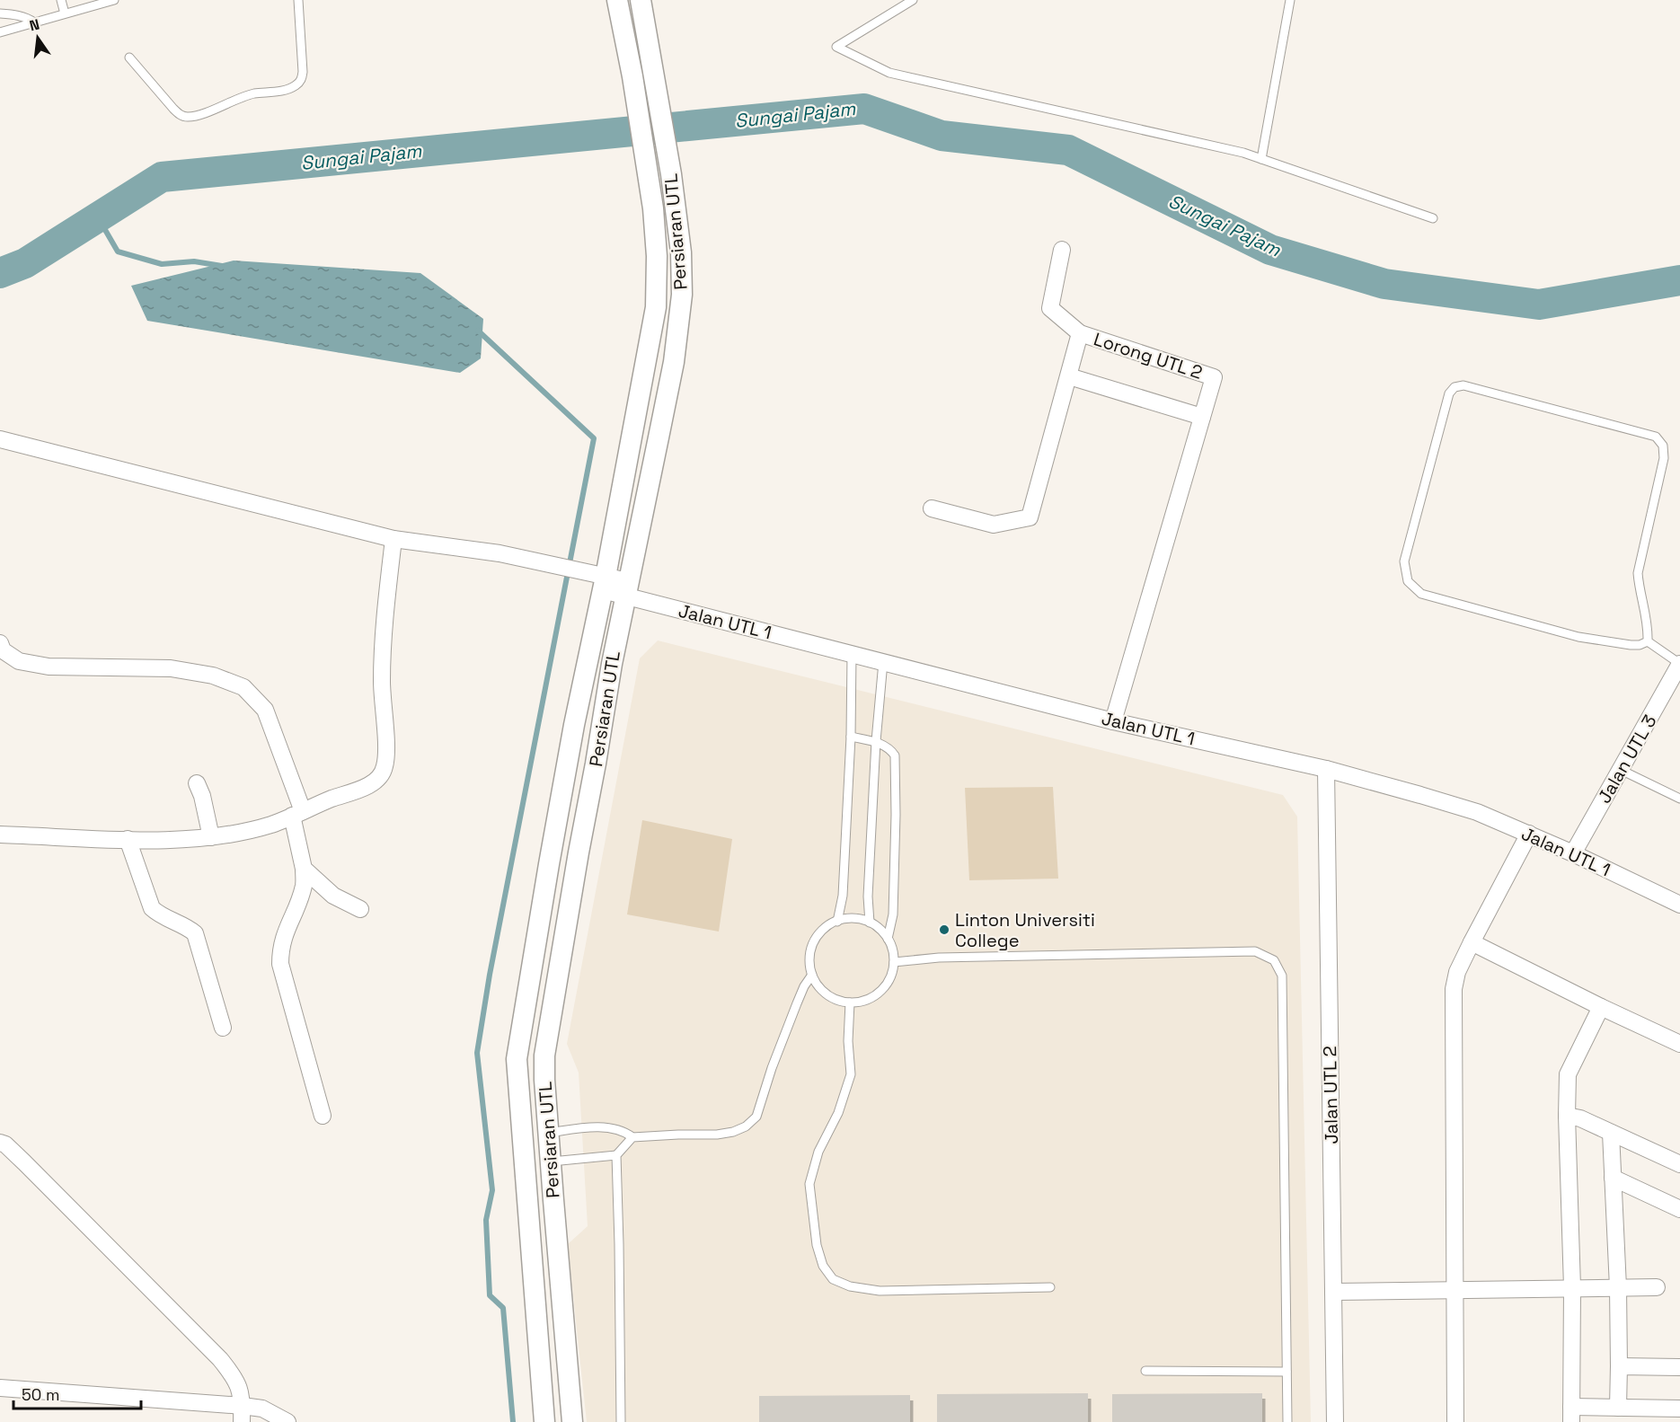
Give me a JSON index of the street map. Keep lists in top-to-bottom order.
{
  "streets": {
    "street": [
      "Persiaran UTL",
      "Lorong UTL 2",
      "Jalan UTL 1",
      "Jalan UTL 3",
      "Jalan UTL 2"
    ]
  },
  "crossings": [
    ["Persiaran UTL", "Jalan UTL 1"],
    ["Lorong UTL 2", "Jalan UTL 1"],
    ["Jalan UTL 1", "Jalan UTL 3"],
    ["Jalan UTL 1", "Jalan UTL 2"]
  ],
  "water": ["Sungai Pajam"],
  "places": ["Linton Universiti College"],
  "scale_bar": "50 m",
  "north": "top"
}
